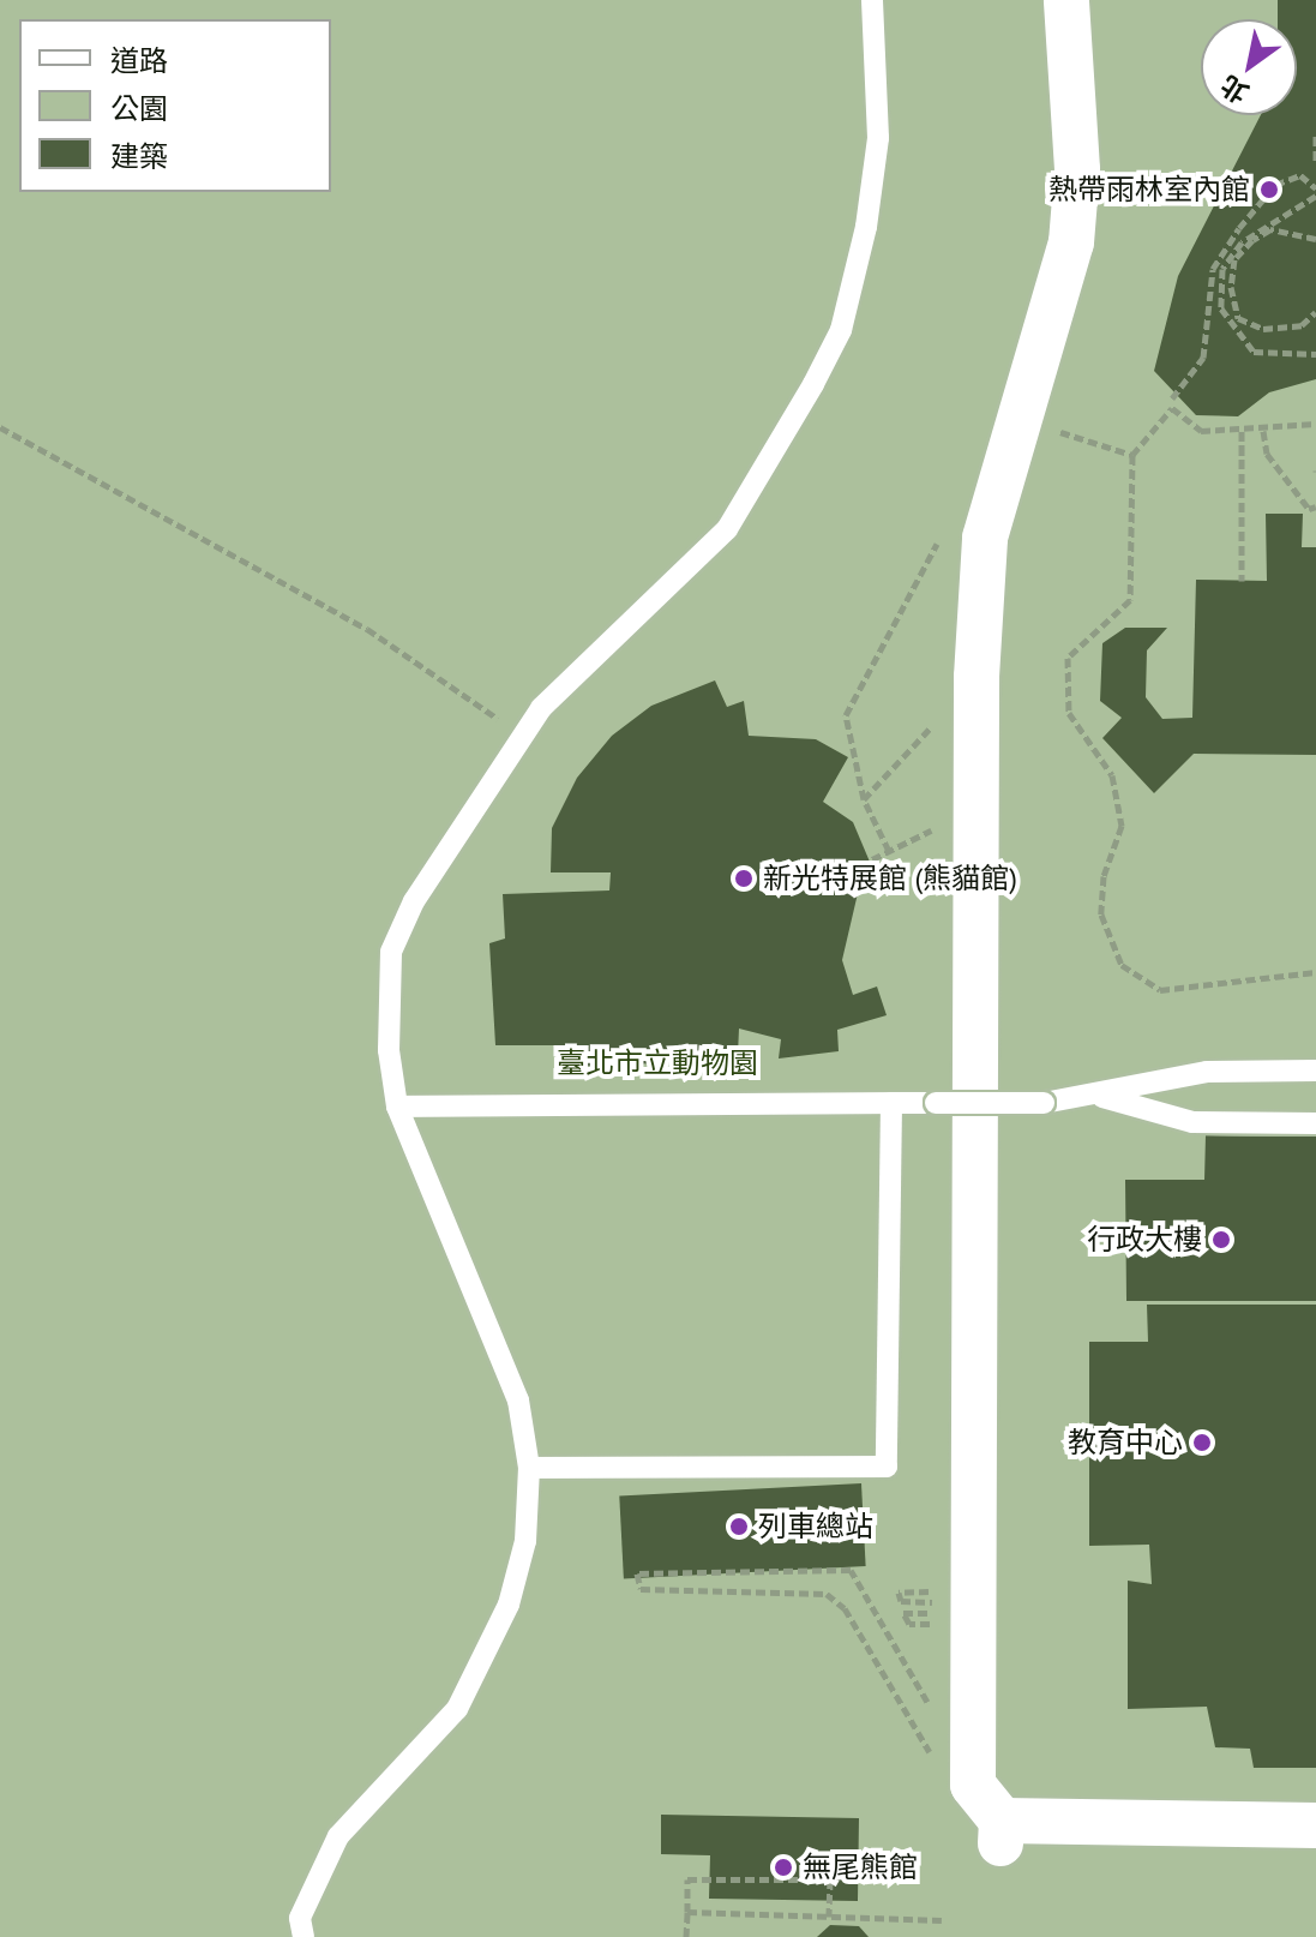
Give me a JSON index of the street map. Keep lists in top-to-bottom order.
{
  "parks": ["臺北市立動物園"],
  "places": [
    "熱帶雨林室內館",
    "新光特展館 (熊貓館)",
    "行政大樓",
    "教育中心",
    "列車總站",
    "無尾熊館"
  ],
  "legend": ["道路", "公園", "建築"],
  "north": "bottom left"
}
